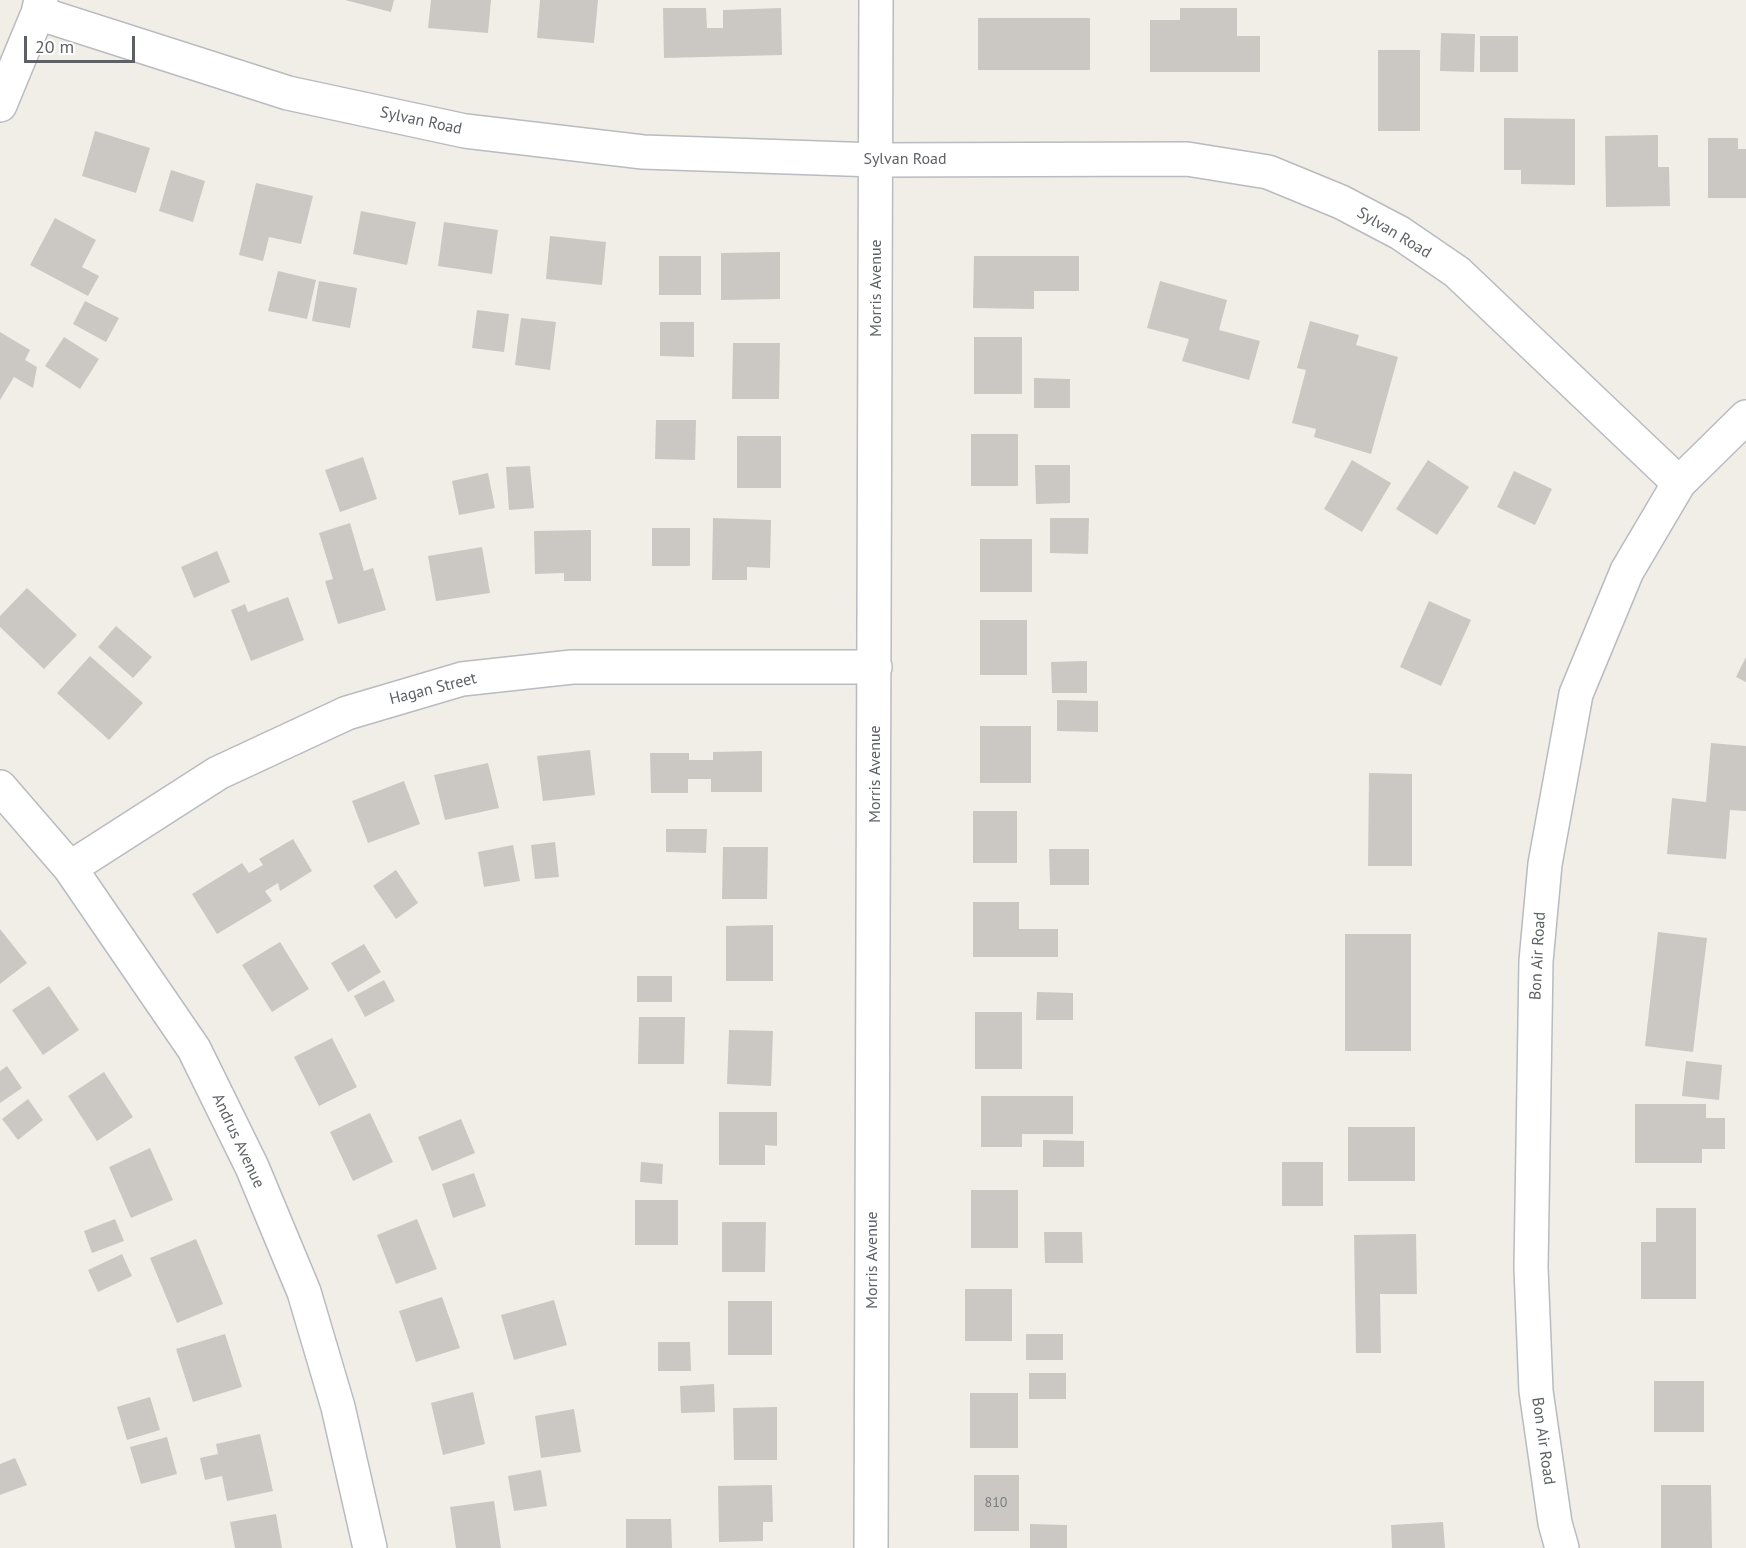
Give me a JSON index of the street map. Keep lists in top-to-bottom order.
{
  "streets": {
    "street": [
      "Sylvan Road",
      "Morris Avenue",
      "Hagan Street",
      "Bon Air Road",
      "Andrus Avenue"
    ]
  },
  "crossings": [
    ["Sylvan Road", "Morris Avenue"],
    ["Sylvan Road", "Bon Air Road"],
    ["Morris Avenue", "Hagan Street"],
    ["Hagan Street", "Andrus Avenue"]
  ],
  "house_numbers": ["810"],
  "scale_bar": "20 m"
}
